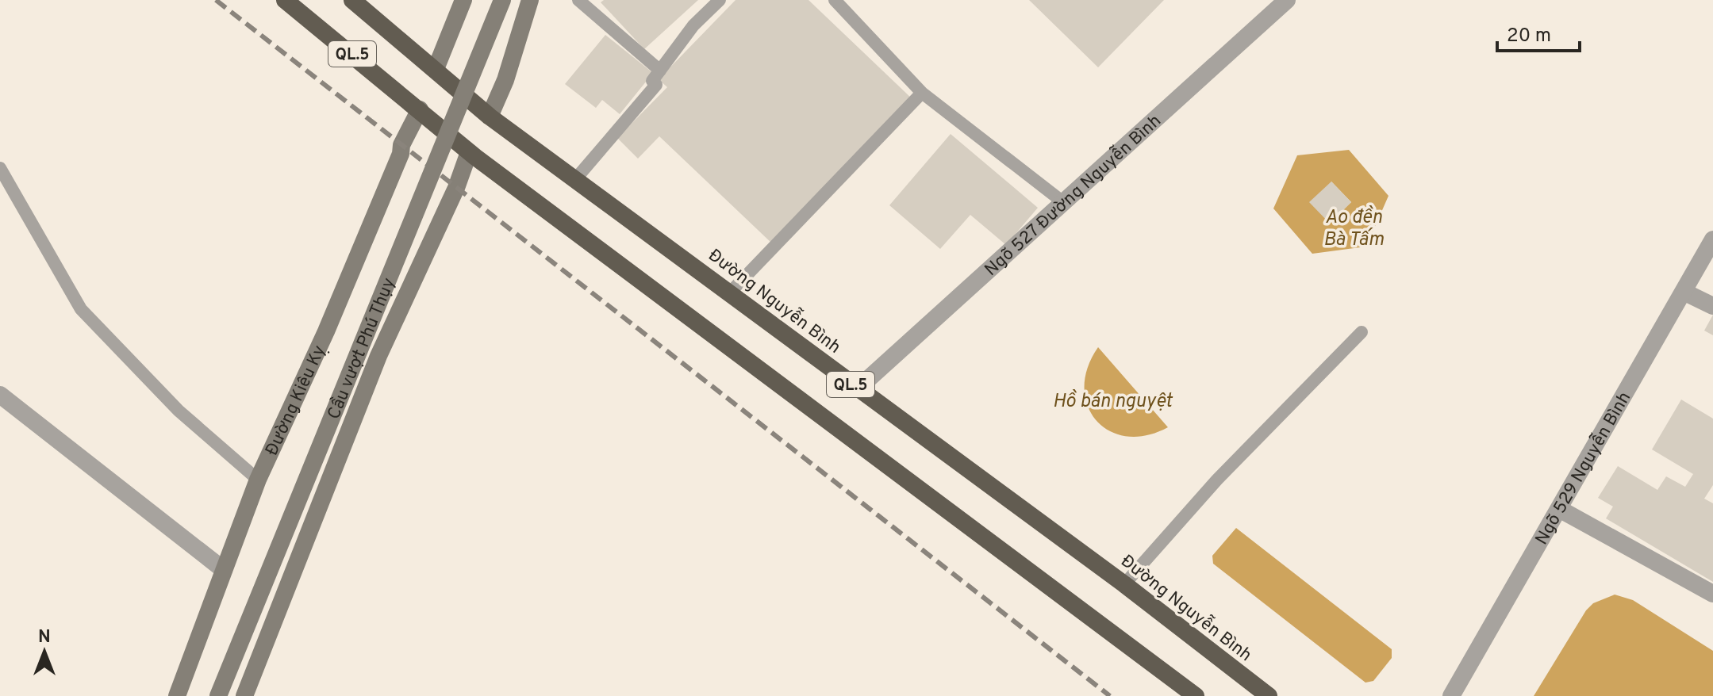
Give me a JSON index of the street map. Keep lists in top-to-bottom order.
{
  "streets": {
    "highway": ["QL.5", "Đường Nguyễn Bình"],
    "main road": ["Cầu vượt Phú Thụy", "Đường Kiêu Kỵ"],
    "street": ["Ngõ 527 Đường Nguyễn Bình", "Ngõ 529 Nguyễn Bình"]
  },
  "crossings": [
    ["QL.5", "Đường Kiêu Kỵ"],
    ["Ngõ 527 Đường Nguyễn Bình", "Đường Nguyễn Bình"]
  ],
  "water": ["Ao đền Bà Tấm", "Hồ bán nguyệt"],
  "scale_bar": "20 m",
  "north": "top"
}
